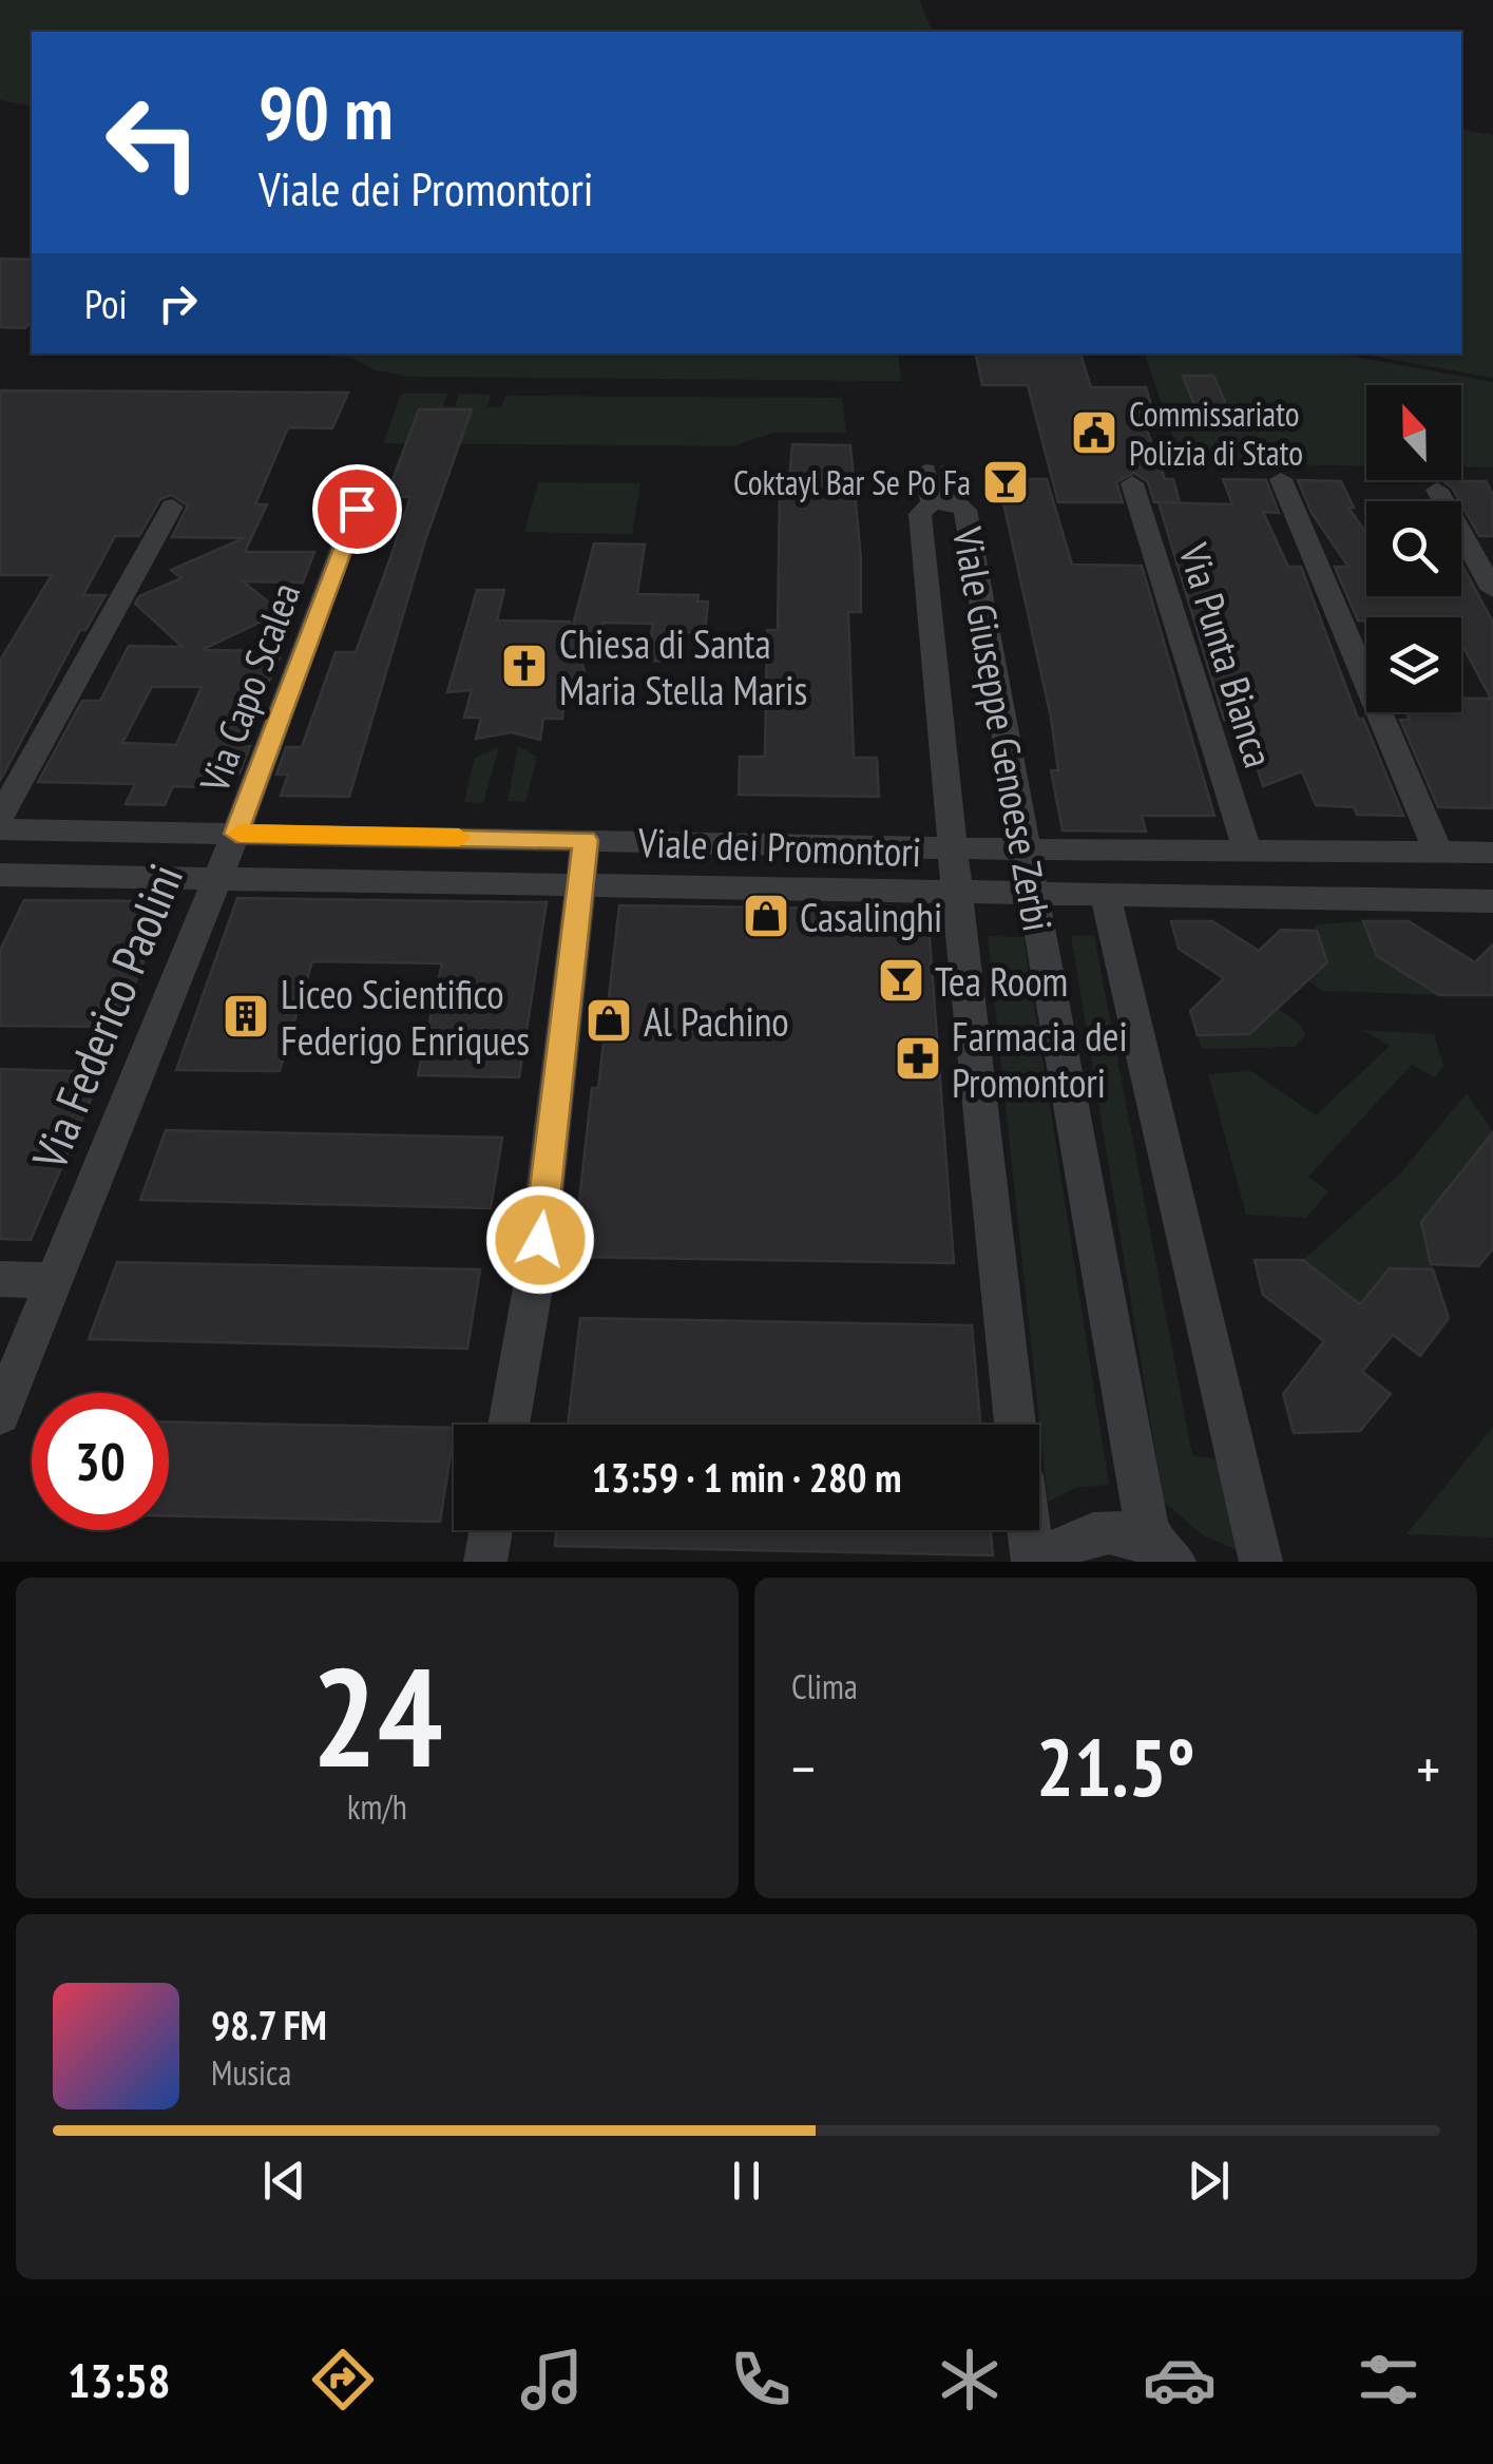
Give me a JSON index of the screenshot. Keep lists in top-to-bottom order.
{
  "streets": {
    "street": [
      "Via Punta Bianca",
      "Via Capo Scalea",
      "Viale Giuseppe Genoese Zerbi",
      "Viale dei Promontori",
      "Via Federico Paolini"
    ]
  },
  "crossings": [
    ["Via Punta Bianca", "Viale dei Promontori"],
    ["Via Capo Scalea", "Viale dei Promontori"],
    ["Via Capo Scalea", "Via Federico Paolini"],
    ["Viale Giuseppe Genoese Zerbi", "Viale dei Promontori"],
    ["Viale dei Promontori", "Via Federico Paolini"]
  ],
  "places": {
    "public building": ["Commissariato Polizia di Stato"],
    "bar": ["Coktayl Bar Se Po Fa", "Tea Room"],
    "church": ["Chiesa di Santa Maria Stella Maris"],
    "shop": ["Casalinghi", "Al Pachino"],
    "building": ["Liceo Scientifico Federigo Enriques"],
    "pharmacy": ["Farmacia dei Promontori"]
  },
  "north": "top",
  "page": {
    "turn": ["90 m", "Viale dei Promontori"],
    "then": "Poi",
    "limit": "30",
    "trip": "13:59 · 1 min · 280 m",
    "tile": [
      ["24", "km/h"],
      "Clima"
    ],
    "heat": ["−", "21.5°", "+"],
    "song": ["98.7 FM", "Musica"],
    "tabs": "13:58"
  }
}
